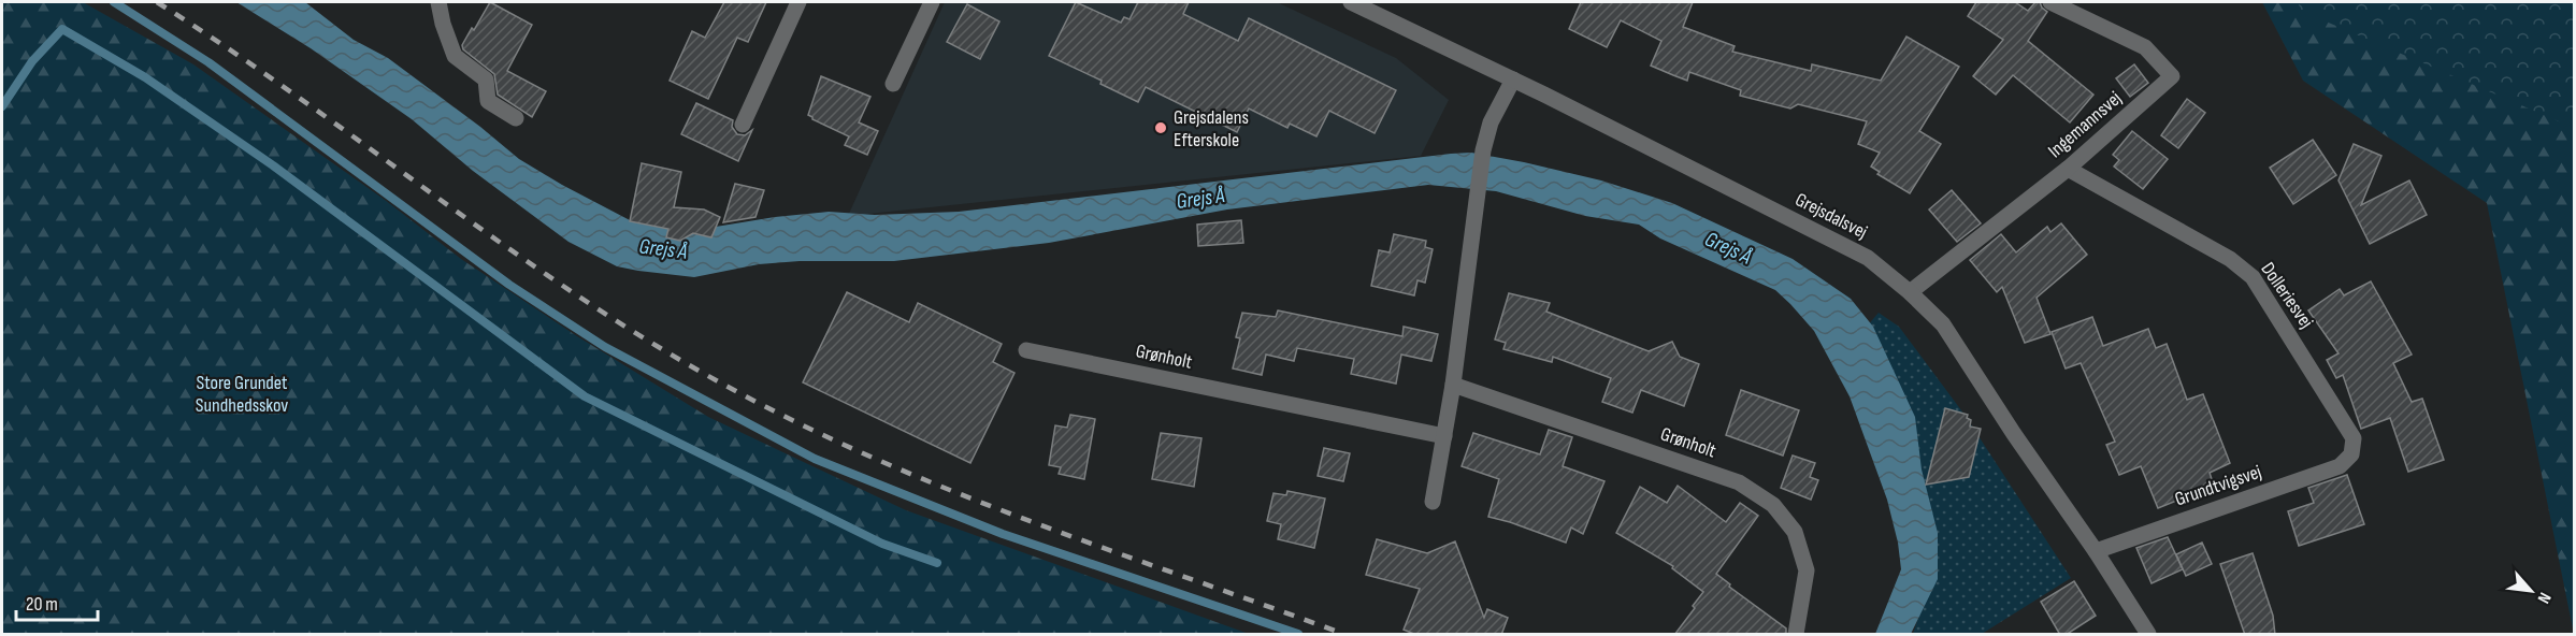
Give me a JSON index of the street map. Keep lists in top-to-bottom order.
{
  "streets": {
    "street": [
      "Ingemannsvej",
      "Grejsdalsvej",
      "Dolleriesvej",
      "Grønholt",
      "Grundtvigsvej"
    ]
  },
  "crossings": [
    ["Ingemannsvej", "Grejsdalsvej"],
    ["Ingemannsvej", "Dolleriesvej"],
    ["Grejsdalsvej", "Grundtvigsvej"],
    ["Dolleriesvej", "Grundtvigsvej"]
  ],
  "water": ["Grejs Å"],
  "parks": ["Store Grundet Sundhedsskov"],
  "places": ["Grejsdalens Efterskole"],
  "scale_bar": "20 m",
  "north": "bottom right"
}
